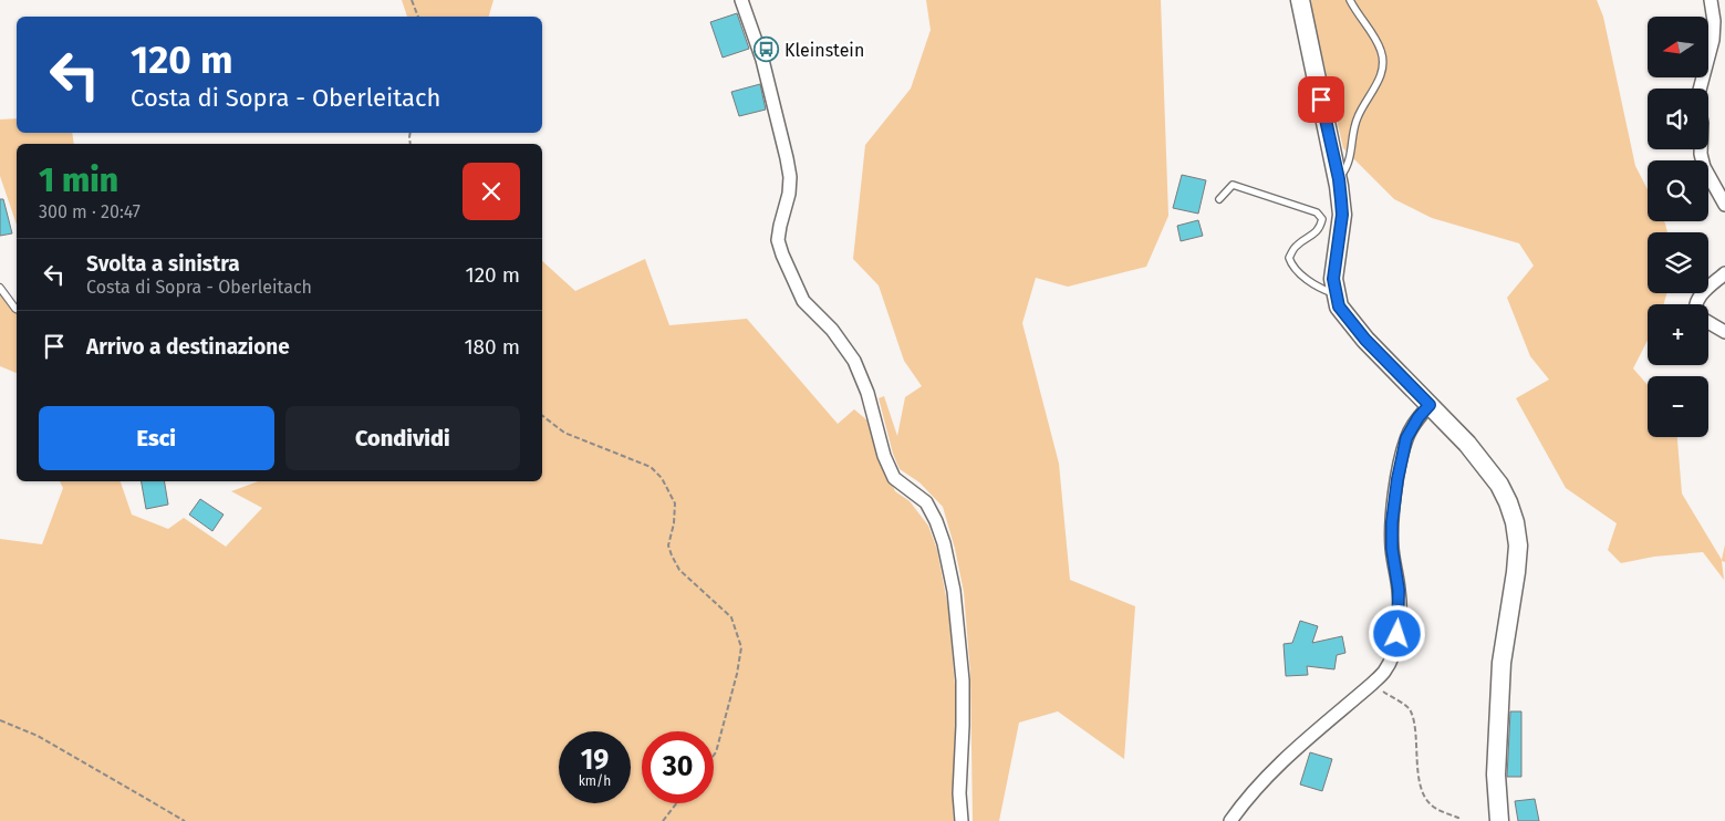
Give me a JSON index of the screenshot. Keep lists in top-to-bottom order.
{
  "places": {
    "bus stop": ["Kleinstein"]
  },
  "north": "left",
  "page": {
    "map_buttons": ["+", "−"],
    "turn": ["120 m", "Costa di Sopra - Oberleitach"],
    "heading": ["1 min", "300 m · 20:47"],
    "list": [
      {
        "name": "Svolta a sinistra",
        "note": "Costa di Sopra - Oberleitach",
        "value": "120 m"
      },
      {
        "name": "Arrivo a destinazione",
        "value": "180 m"
      }
    ],
    "buttons": ["Esci", "Condividi"],
    "speed": "19 km/h",
    "limit": "30"
  }
}
